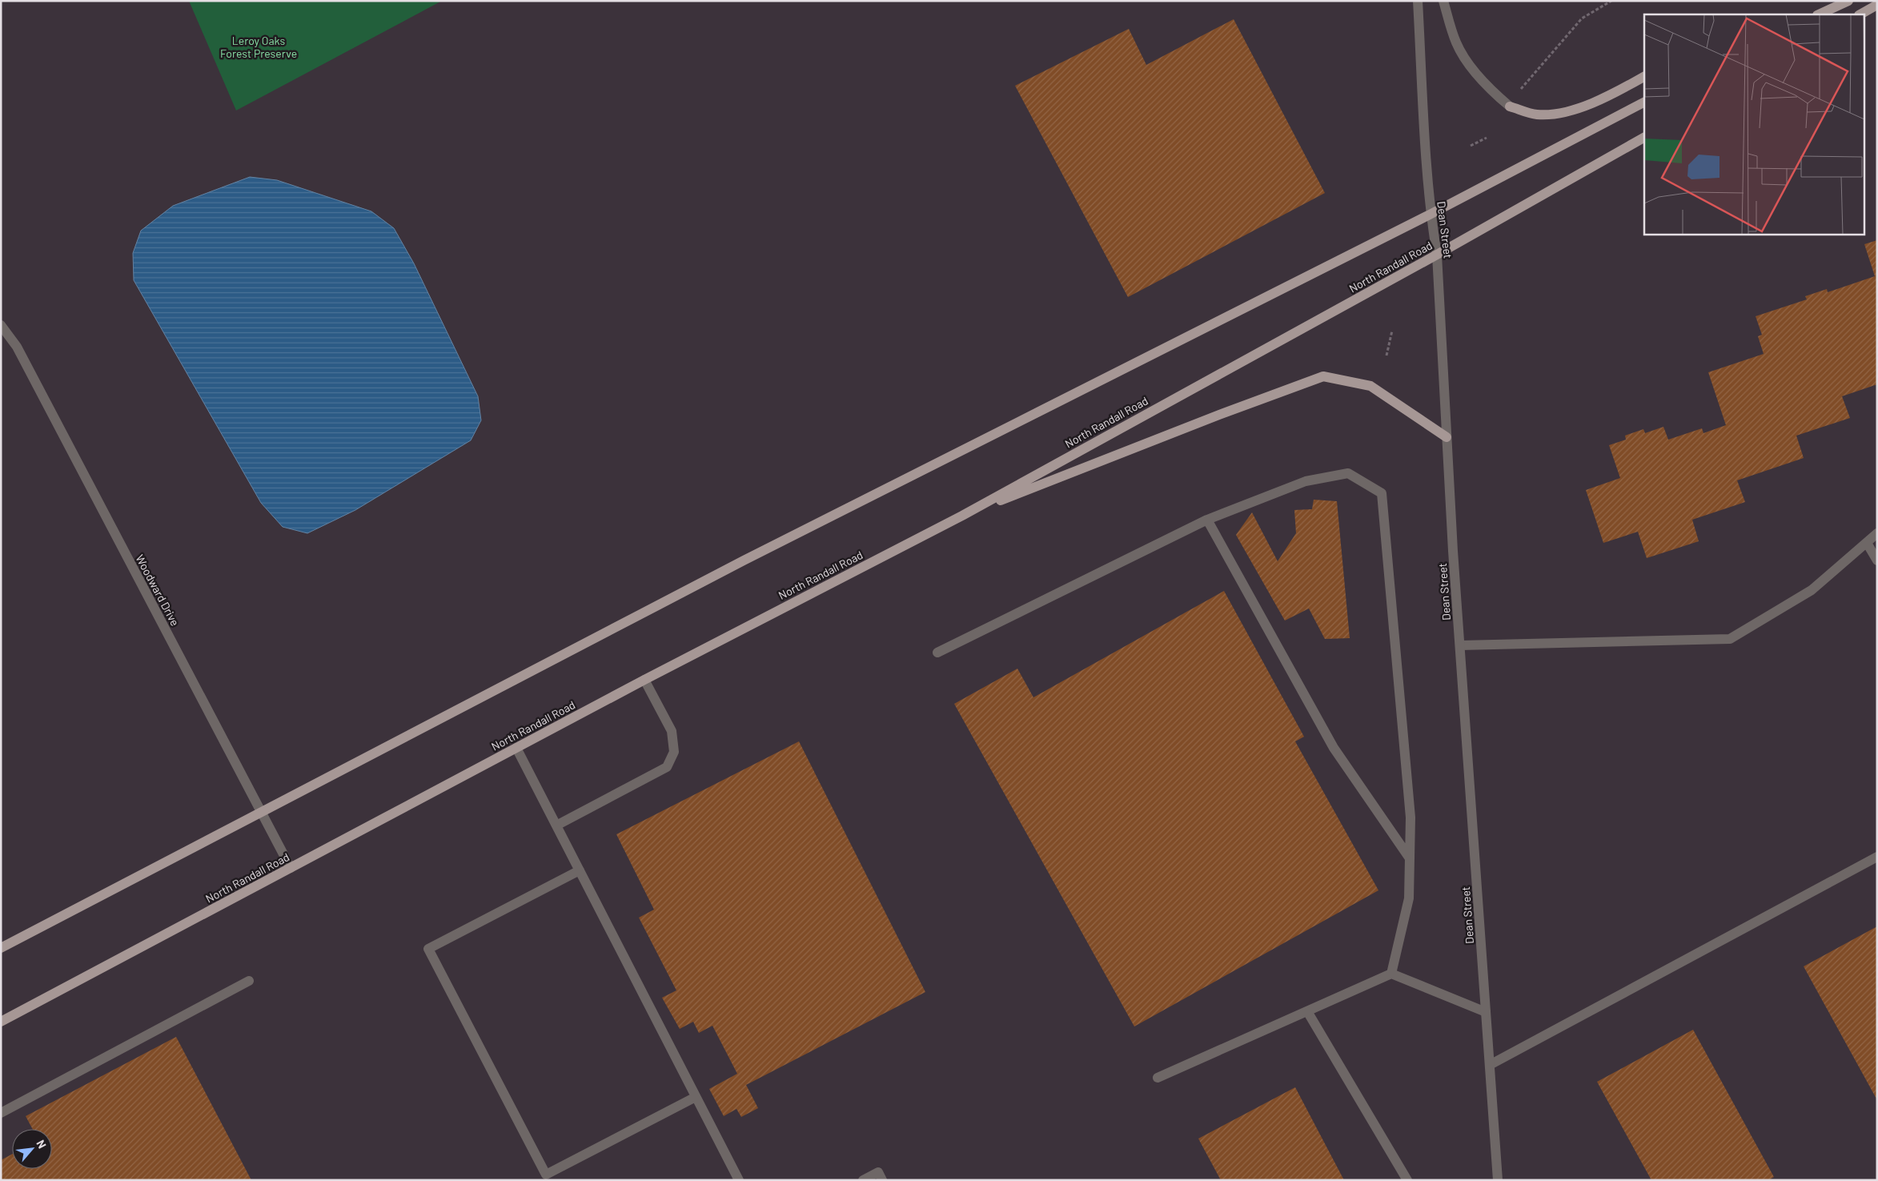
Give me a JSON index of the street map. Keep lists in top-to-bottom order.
{
  "streets": {
    "main road": ["North Randall Road"],
    "street": ["Dean Street", "Woodward Drive"]
  },
  "crossings": [
    ["Dean Street", "North Randall Road"],
    ["North Randall Road", "Woodward Drive"]
  ],
  "parks": ["Leroy Oaks Forest Preserve"],
  "north": "top right"
}
